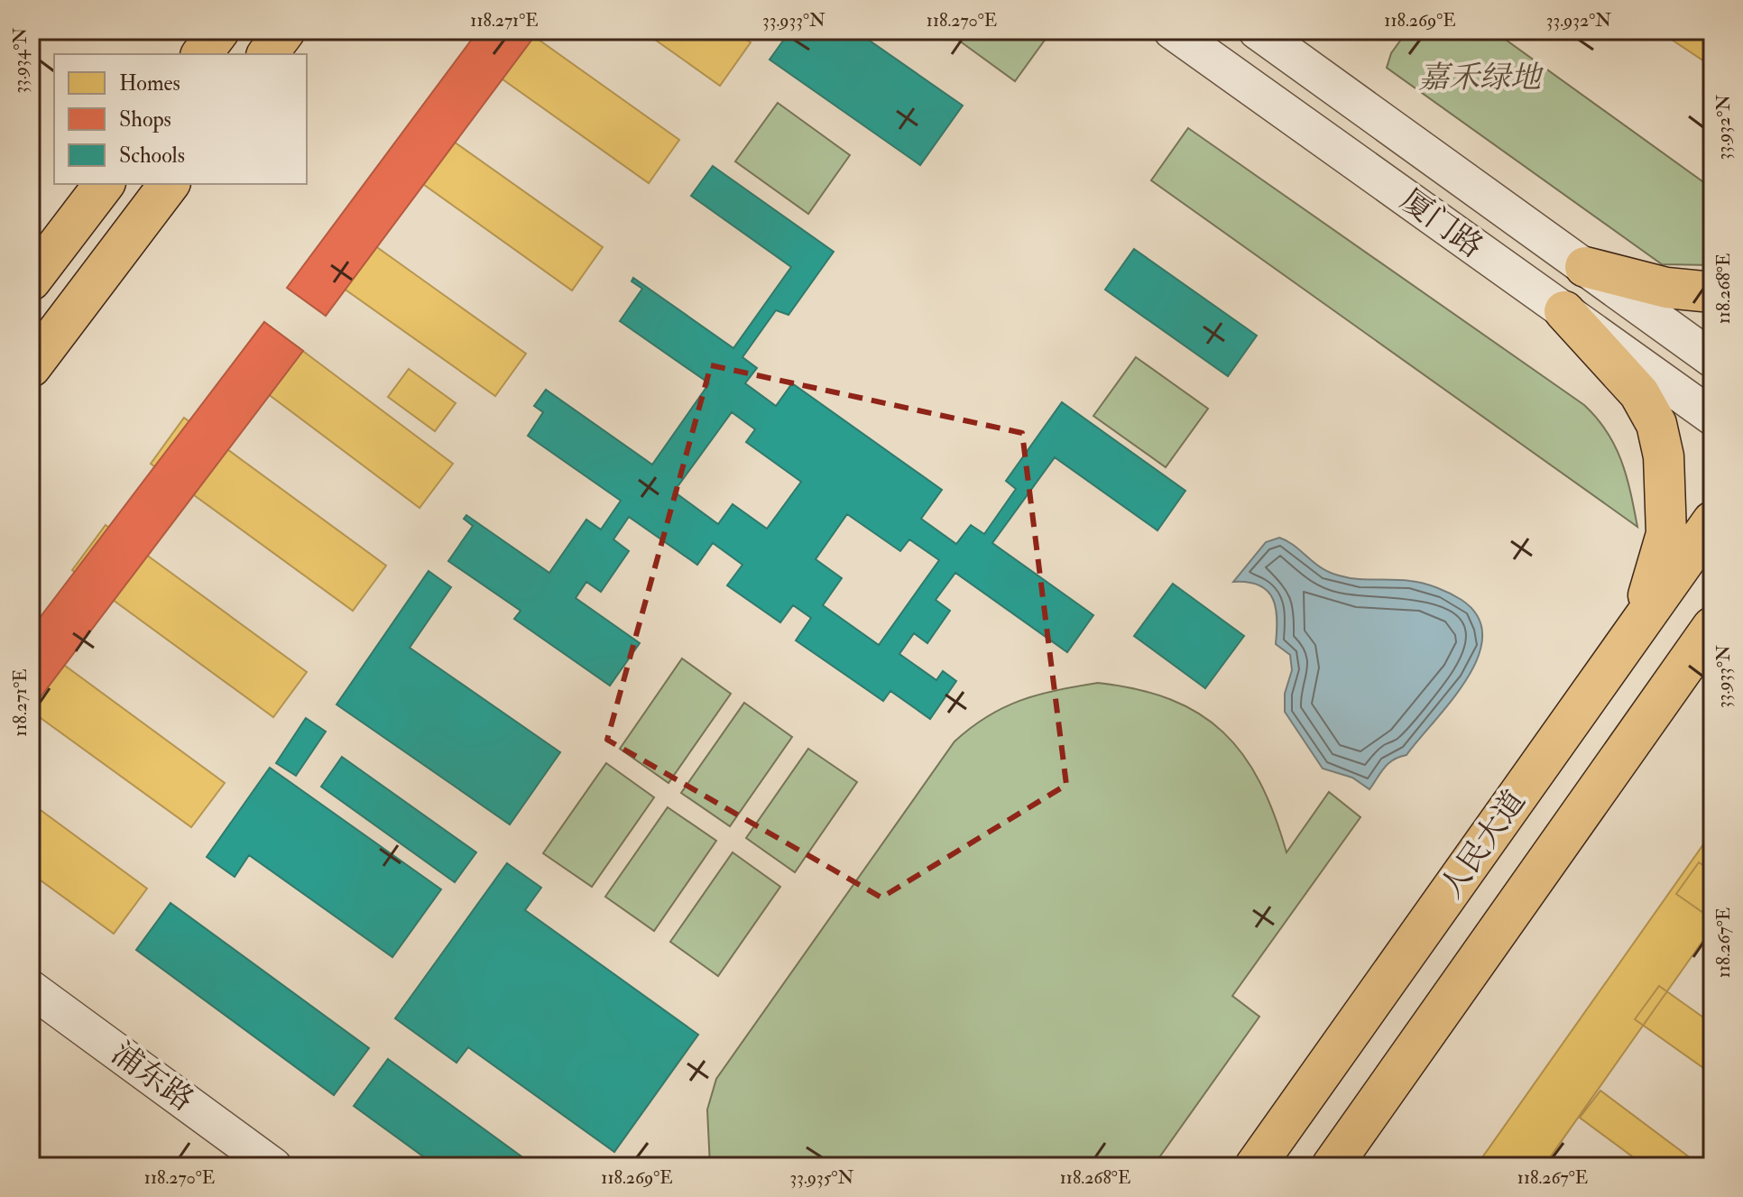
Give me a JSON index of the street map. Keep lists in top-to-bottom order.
{
  "streets": {
    "main road": ["人民大道"],
    "street": ["厦门路", "浦东路"]
  },
  "parks": ["嘉禾绿地"],
  "legend": ["Homes", "Shops", "Schools"],
  "coordinates": [
    "118.271°E",
    "33.933°N",
    "118.270°E",
    "118.269°E",
    "33.932°N",
    "33.934°N",
    "118.268°E",
    "118.267°E",
    "33.935°N"
  ]
}
